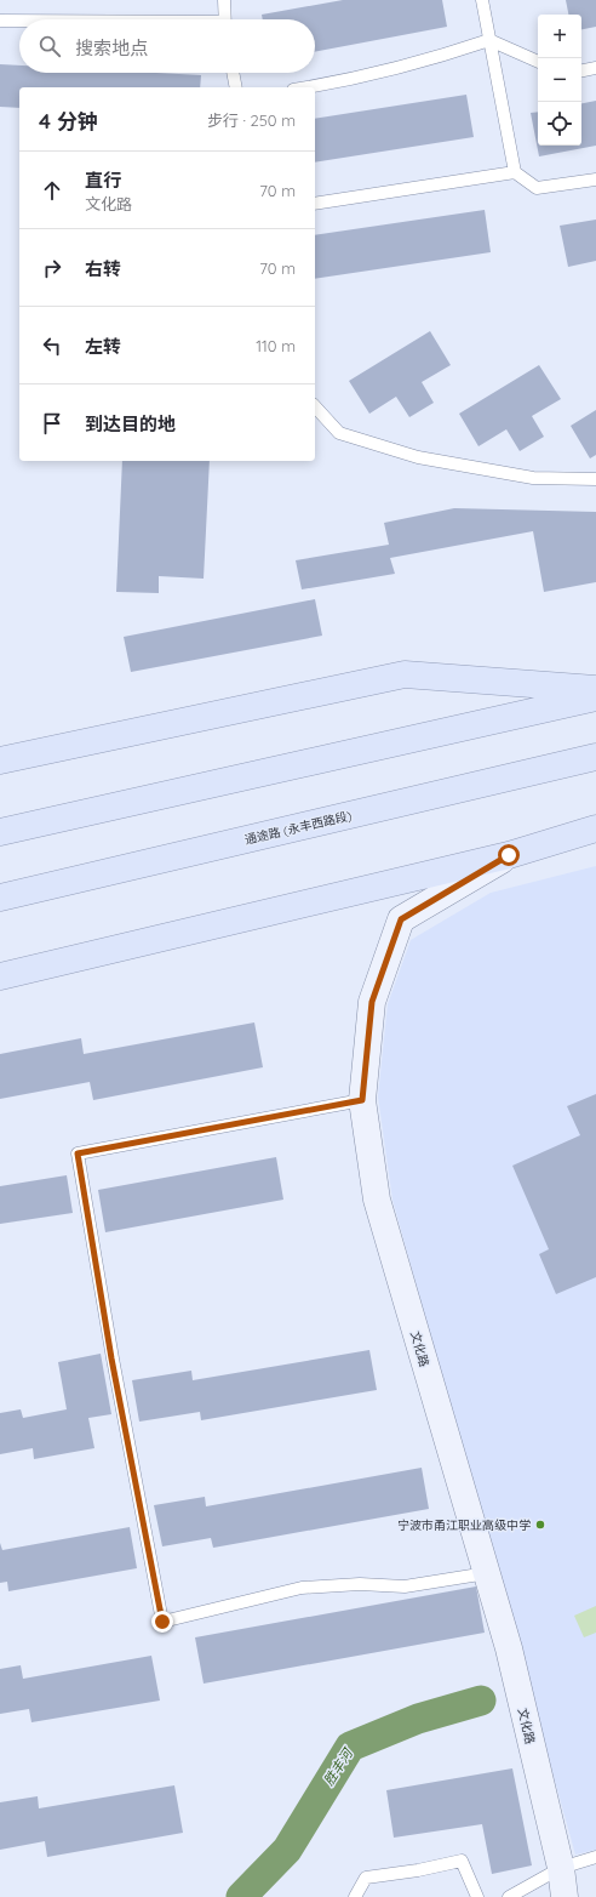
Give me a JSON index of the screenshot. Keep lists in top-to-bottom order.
{
  "streets": {
    "main road": ["通途路 (永丰西路段)"],
    "street": ["文化路"]
  },
  "water": ["胜丰河"],
  "places": ["宁波市甬江职业高级中学"],
  "page": {
    "map_buttons": ["+", "−"],
    "search": "搜索地点",
    "heading": ["4 分钟", "步行 · 250 m"],
    "list": [
      ["直行", "文化路", "70 m"],
      ["右转", "70 m"],
      ["左转", "110 m"],
      "到达目的地"
    ]
  }
}
